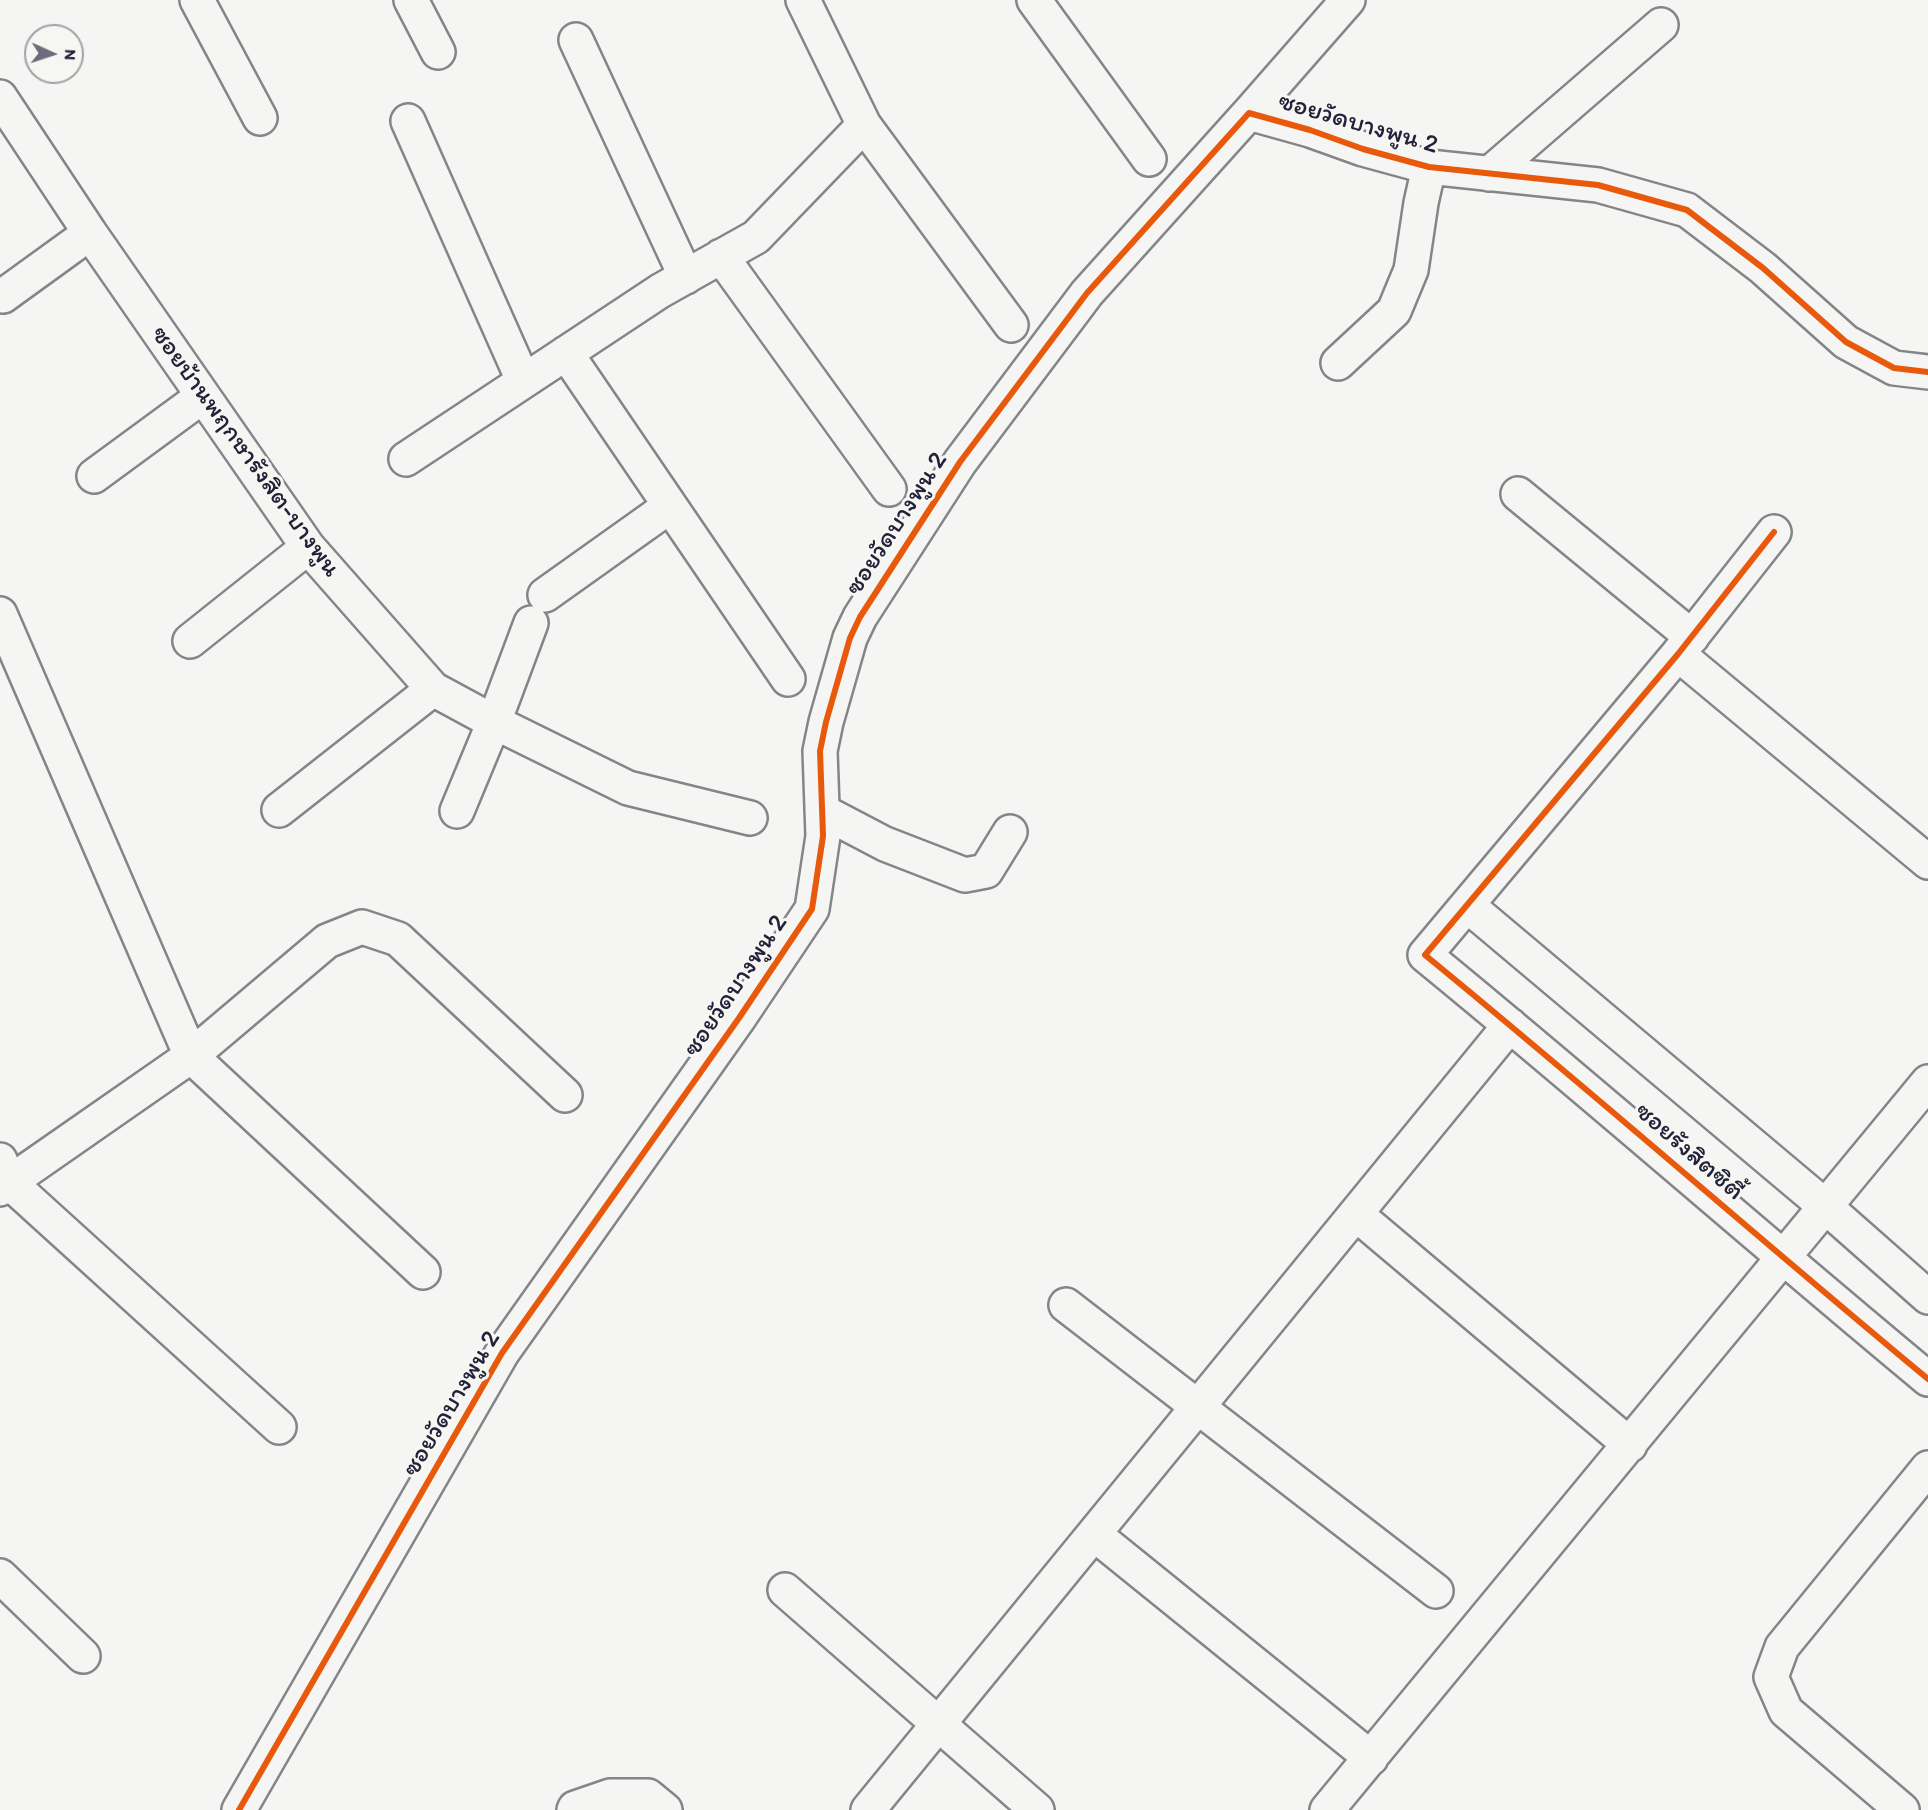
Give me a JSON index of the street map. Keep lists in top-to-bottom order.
{
  "streets": {
    "street": ["ซอยวัดบางพูน 2", "ซอยบ้านพฤกษารังสิต-บางพูน", "ซอยรังสิตซิตี้"]
  },
  "north": "right"
}
